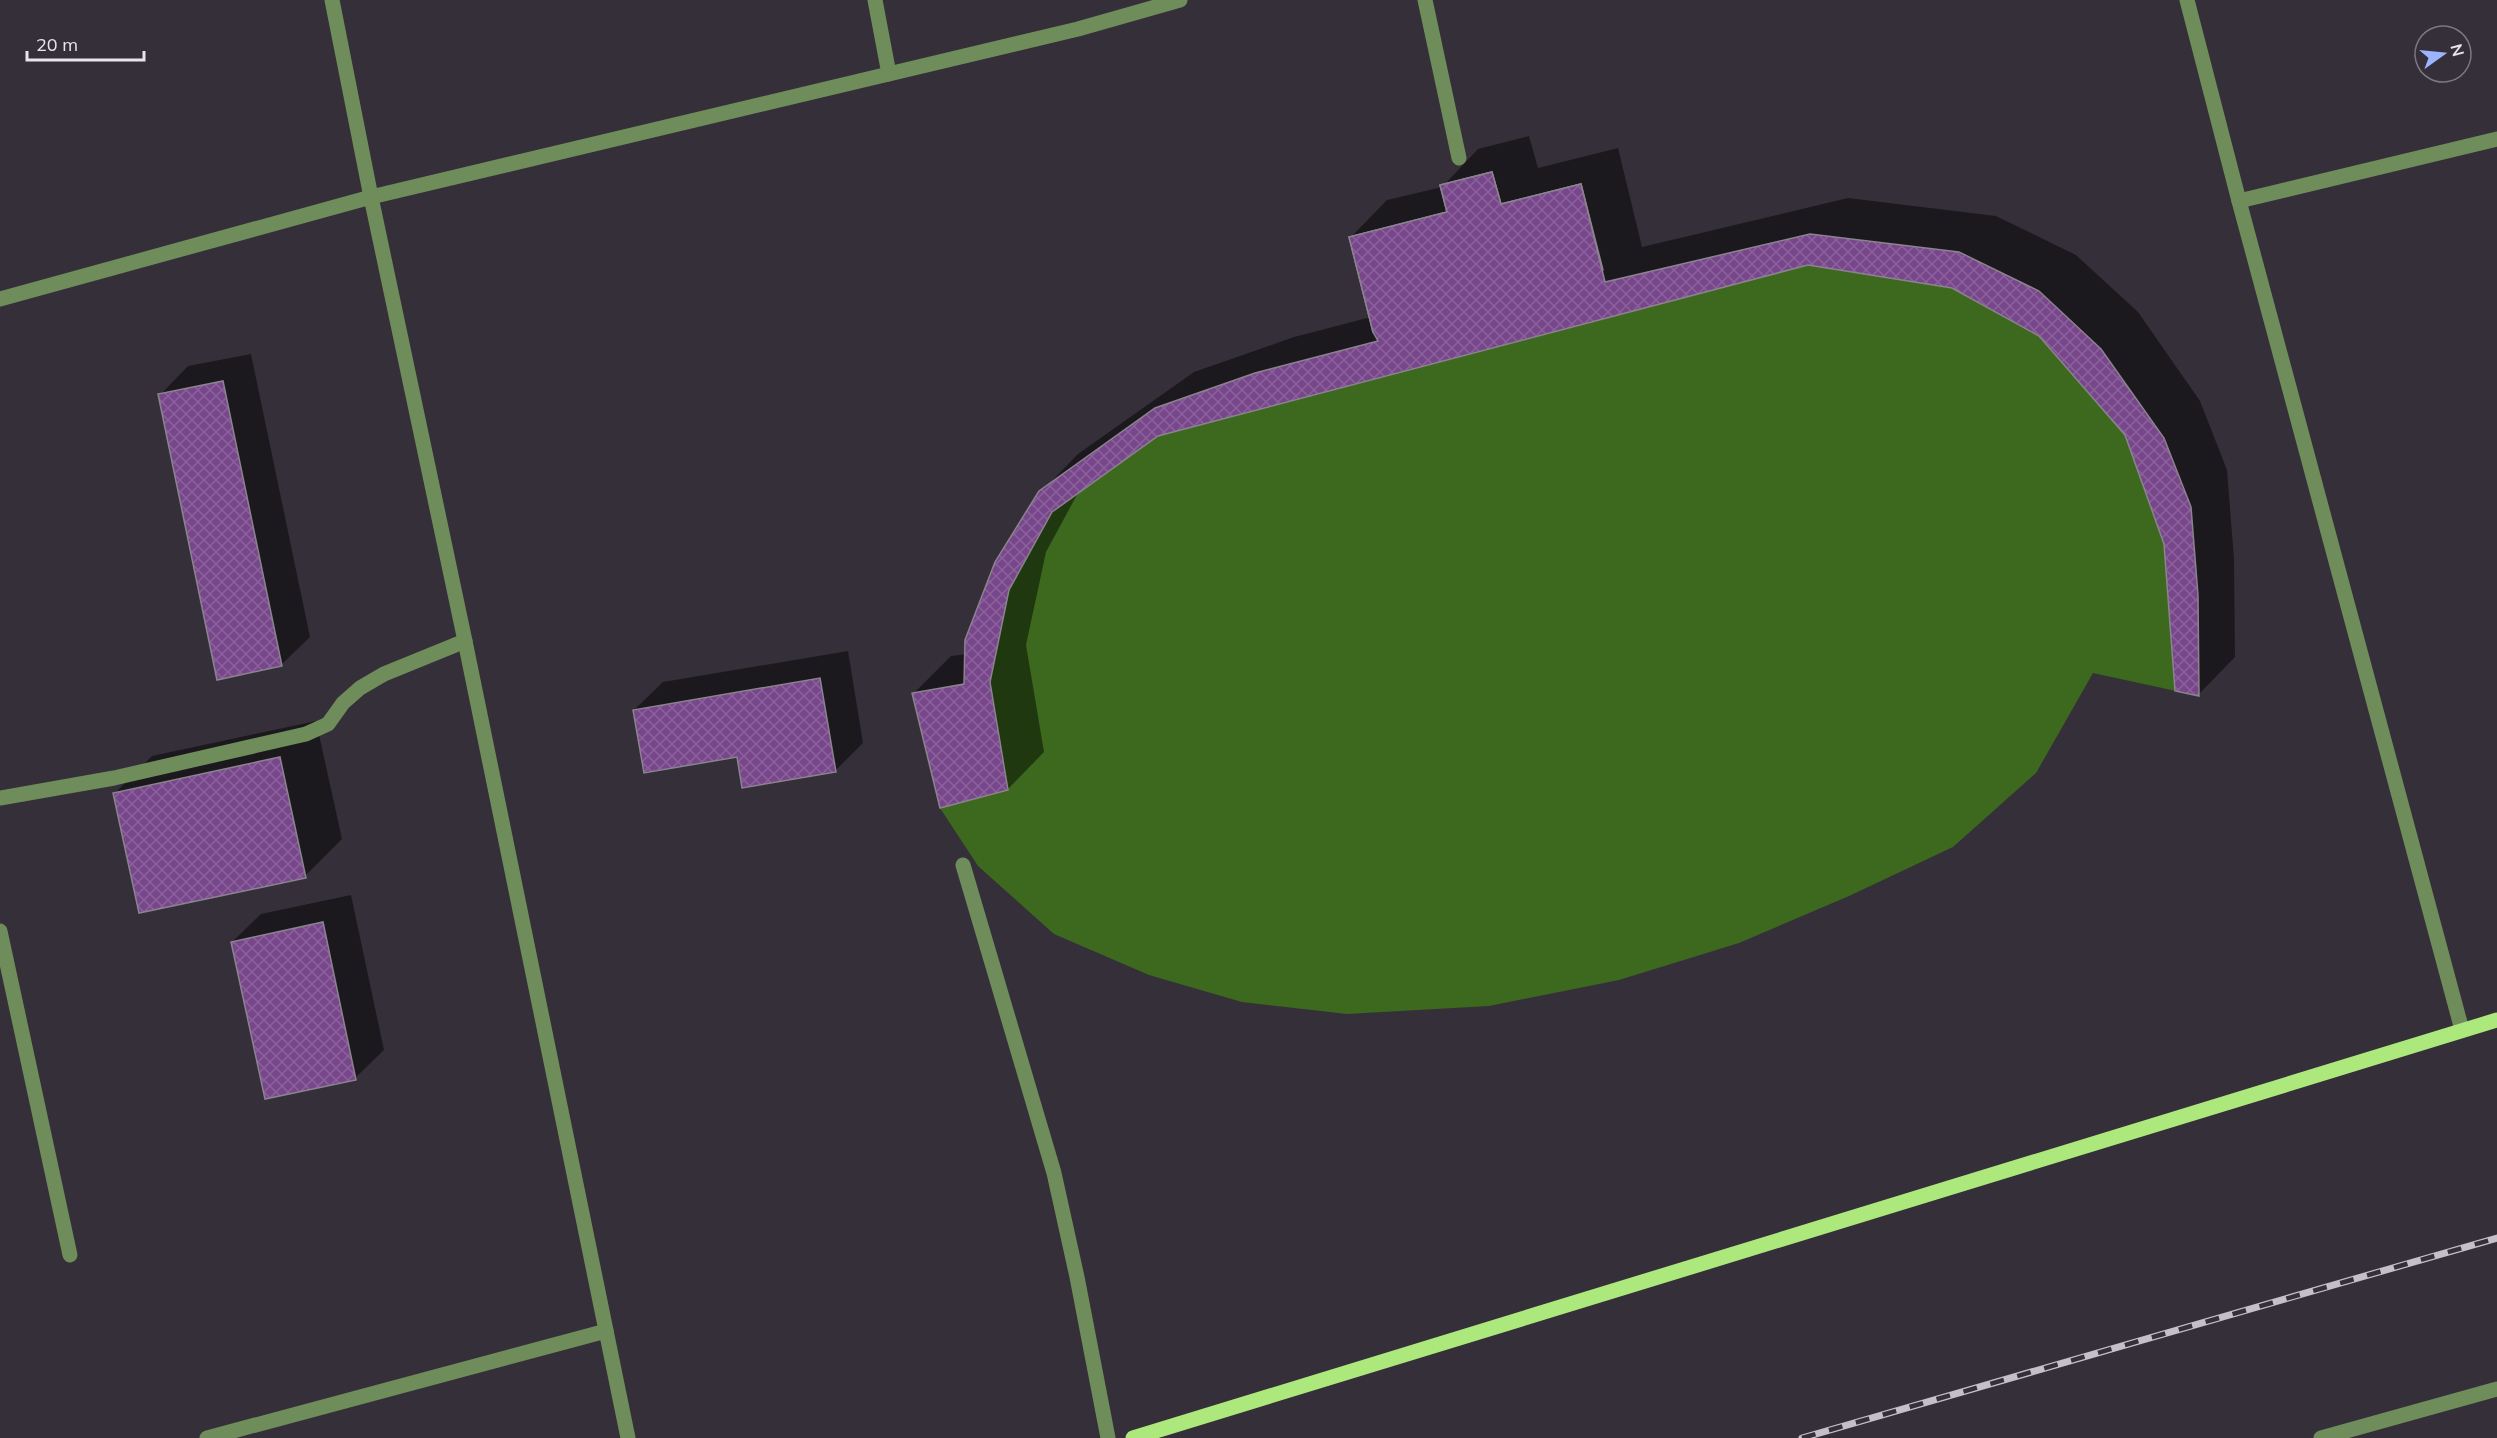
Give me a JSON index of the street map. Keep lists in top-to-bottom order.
{
  "scale_bar": "20 m",
  "north": "right"
}
